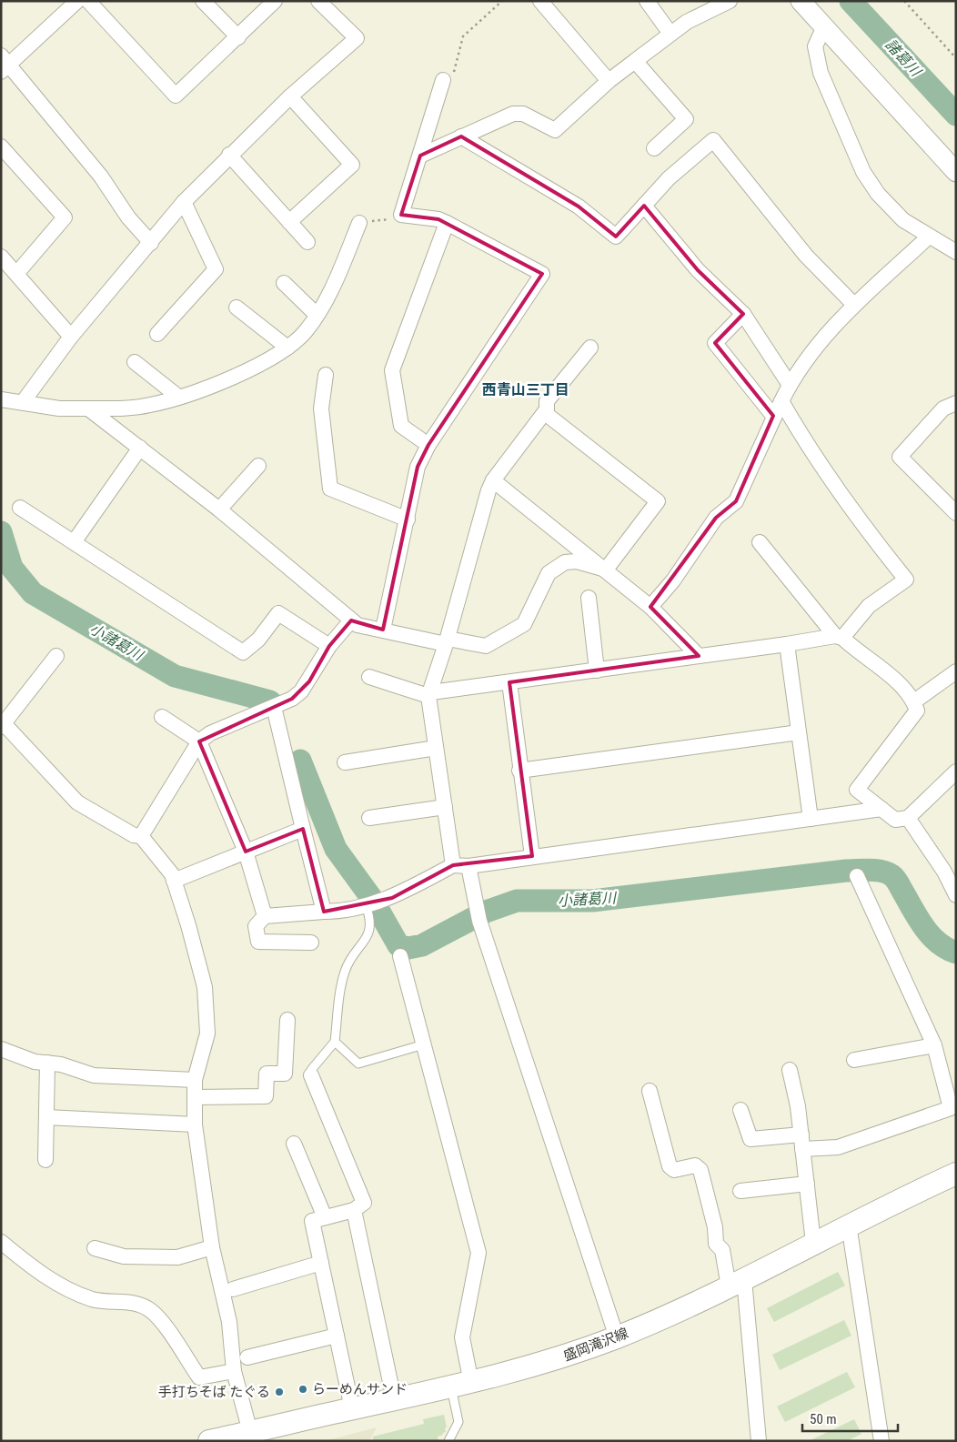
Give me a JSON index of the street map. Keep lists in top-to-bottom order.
{
  "streets": {
    "main road": ["盛岡滝沢線"]
  },
  "districts": ["西青山三丁目"],
  "water": ["諸葛川", "小諸葛川"],
  "places": ["らーめんサンド", "手打ちそば たぐる"],
  "scale_bar": "50 m"
}
